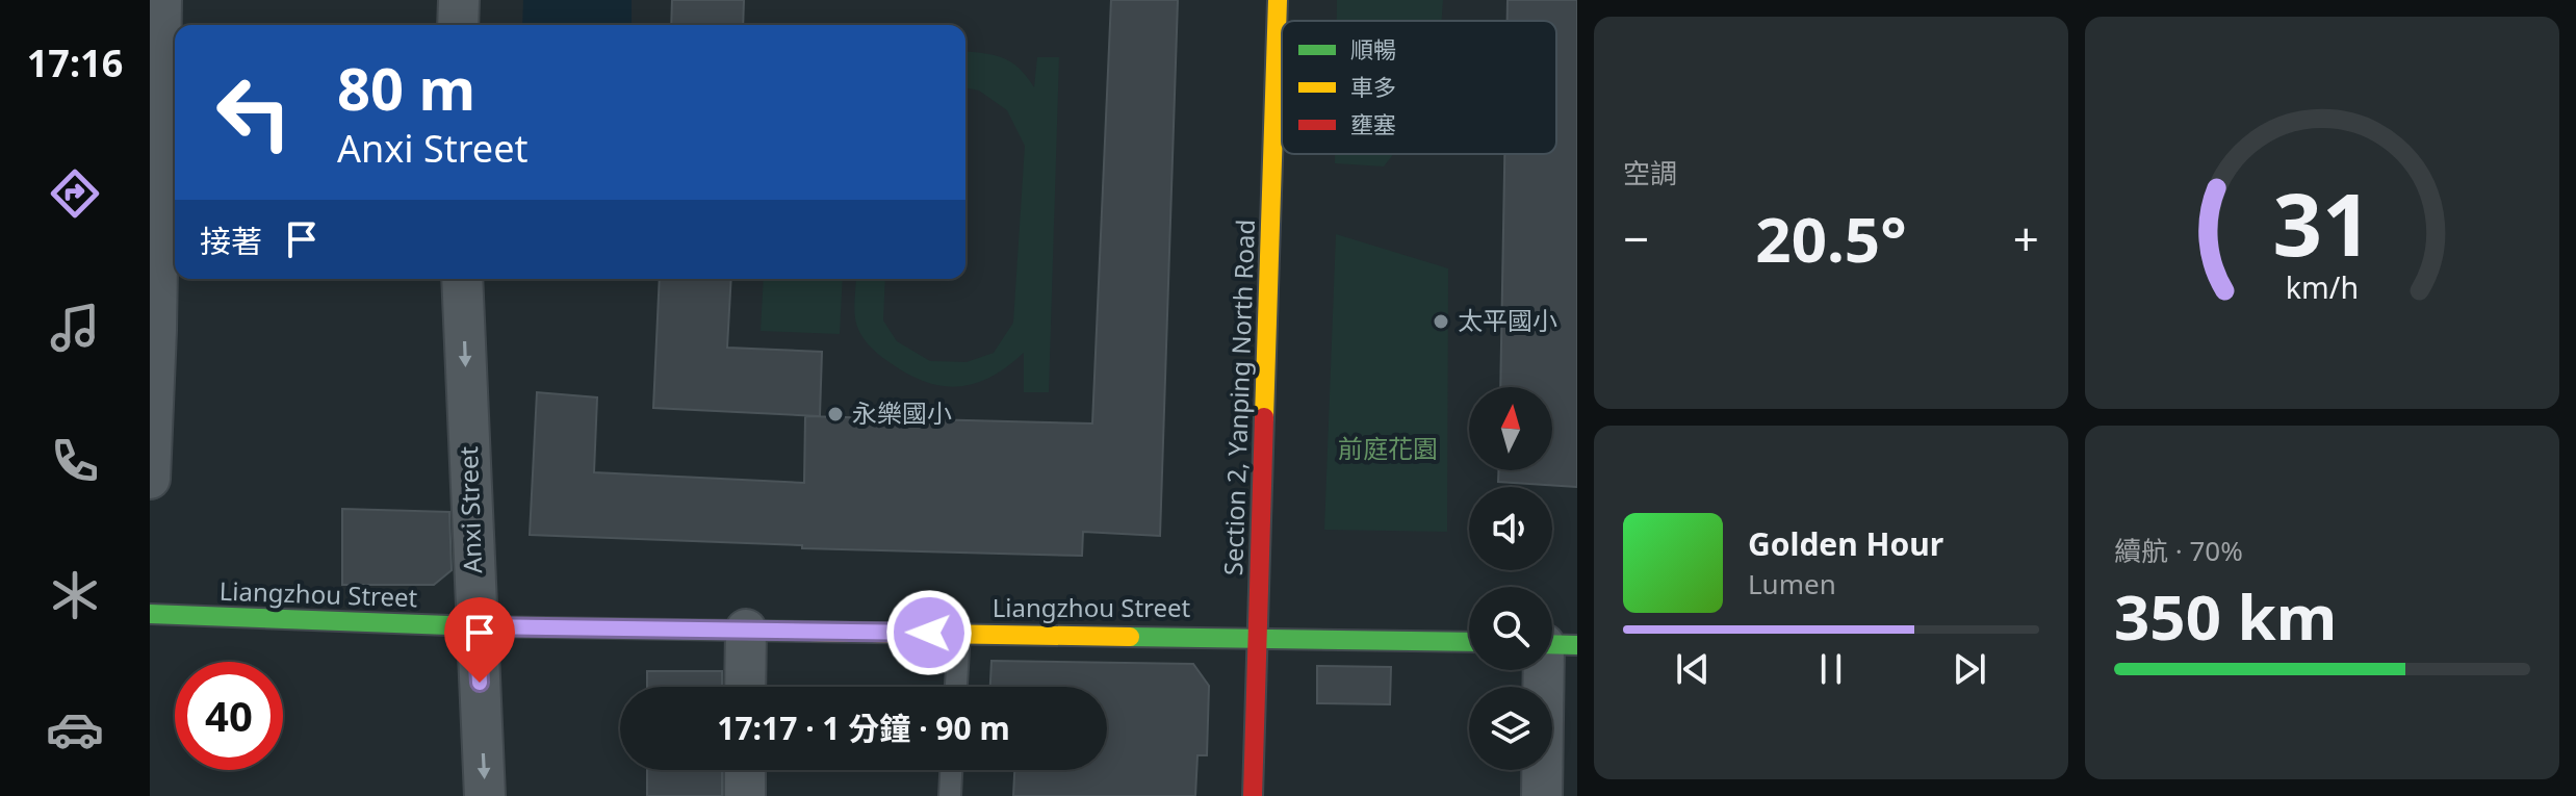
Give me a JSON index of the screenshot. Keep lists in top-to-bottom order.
{
  "streets": {
    "street": ["Section 2, Yanping North Road", "Anxi Street", "Liangzhou Street"]
  },
  "crossings": [
    ["Section 2, Yanping North Road", "Liangzhou Street"],
    ["Anxi Street", "Liangzhou Street"]
  ],
  "parks": ["前庭花園"],
  "places": ["太平國小", "永樂國小"],
  "legend": ["順暢", "車多", "壅塞"],
  "north": "top",
  "page": {
    "tabs": "17:16",
    "tile": [
      "空調",
      ["續航 · 70%", "350 km"]
    ],
    "turn": ["80 m", "Anxi Street"],
    "then": "接著",
    "heat": ["−", "20.5°", "+"],
    "song": ["Golden Hour", "Lumen"],
    "limit": "40",
    "trip": "17:17 · 1 分鐘 · 90 m",
    "gauge": ["31", "km/h"]
  }
}
